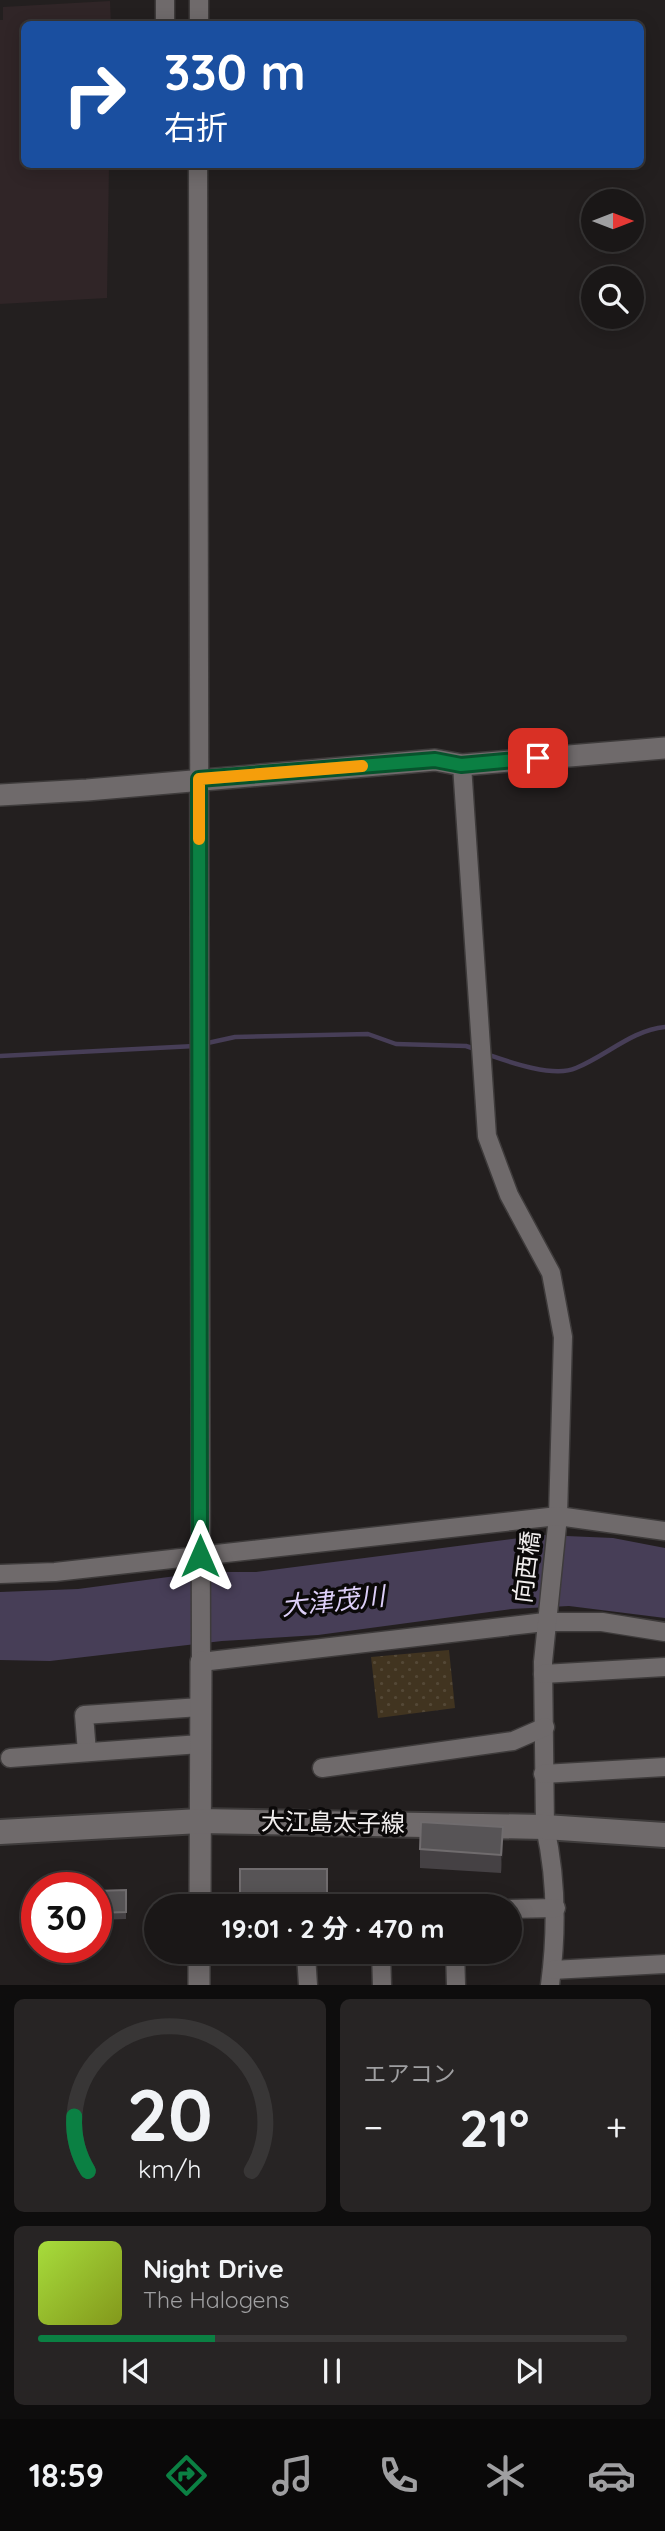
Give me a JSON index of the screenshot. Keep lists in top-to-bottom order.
{
  "streets": {
    "main road": ["大江島太子線"],
    "street": ["向西橋"]
  },
  "crossings": [
    ["向西橋", "大江島太子線"]
  ],
  "water": ["大津茂川"],
  "north": "right",
  "page": {
    "turn": ["330 m", "右折"],
    "limit": "30",
    "trip": "19:01 · 2 分 · 470 m",
    "tile": "エアコン",
    "heat": ["−", "21°", "+"],
    "song": ["Night Drive", "The Halogens"],
    "tabs": "18:59",
    "gauge": ["20", "km/h"]
  }
}
